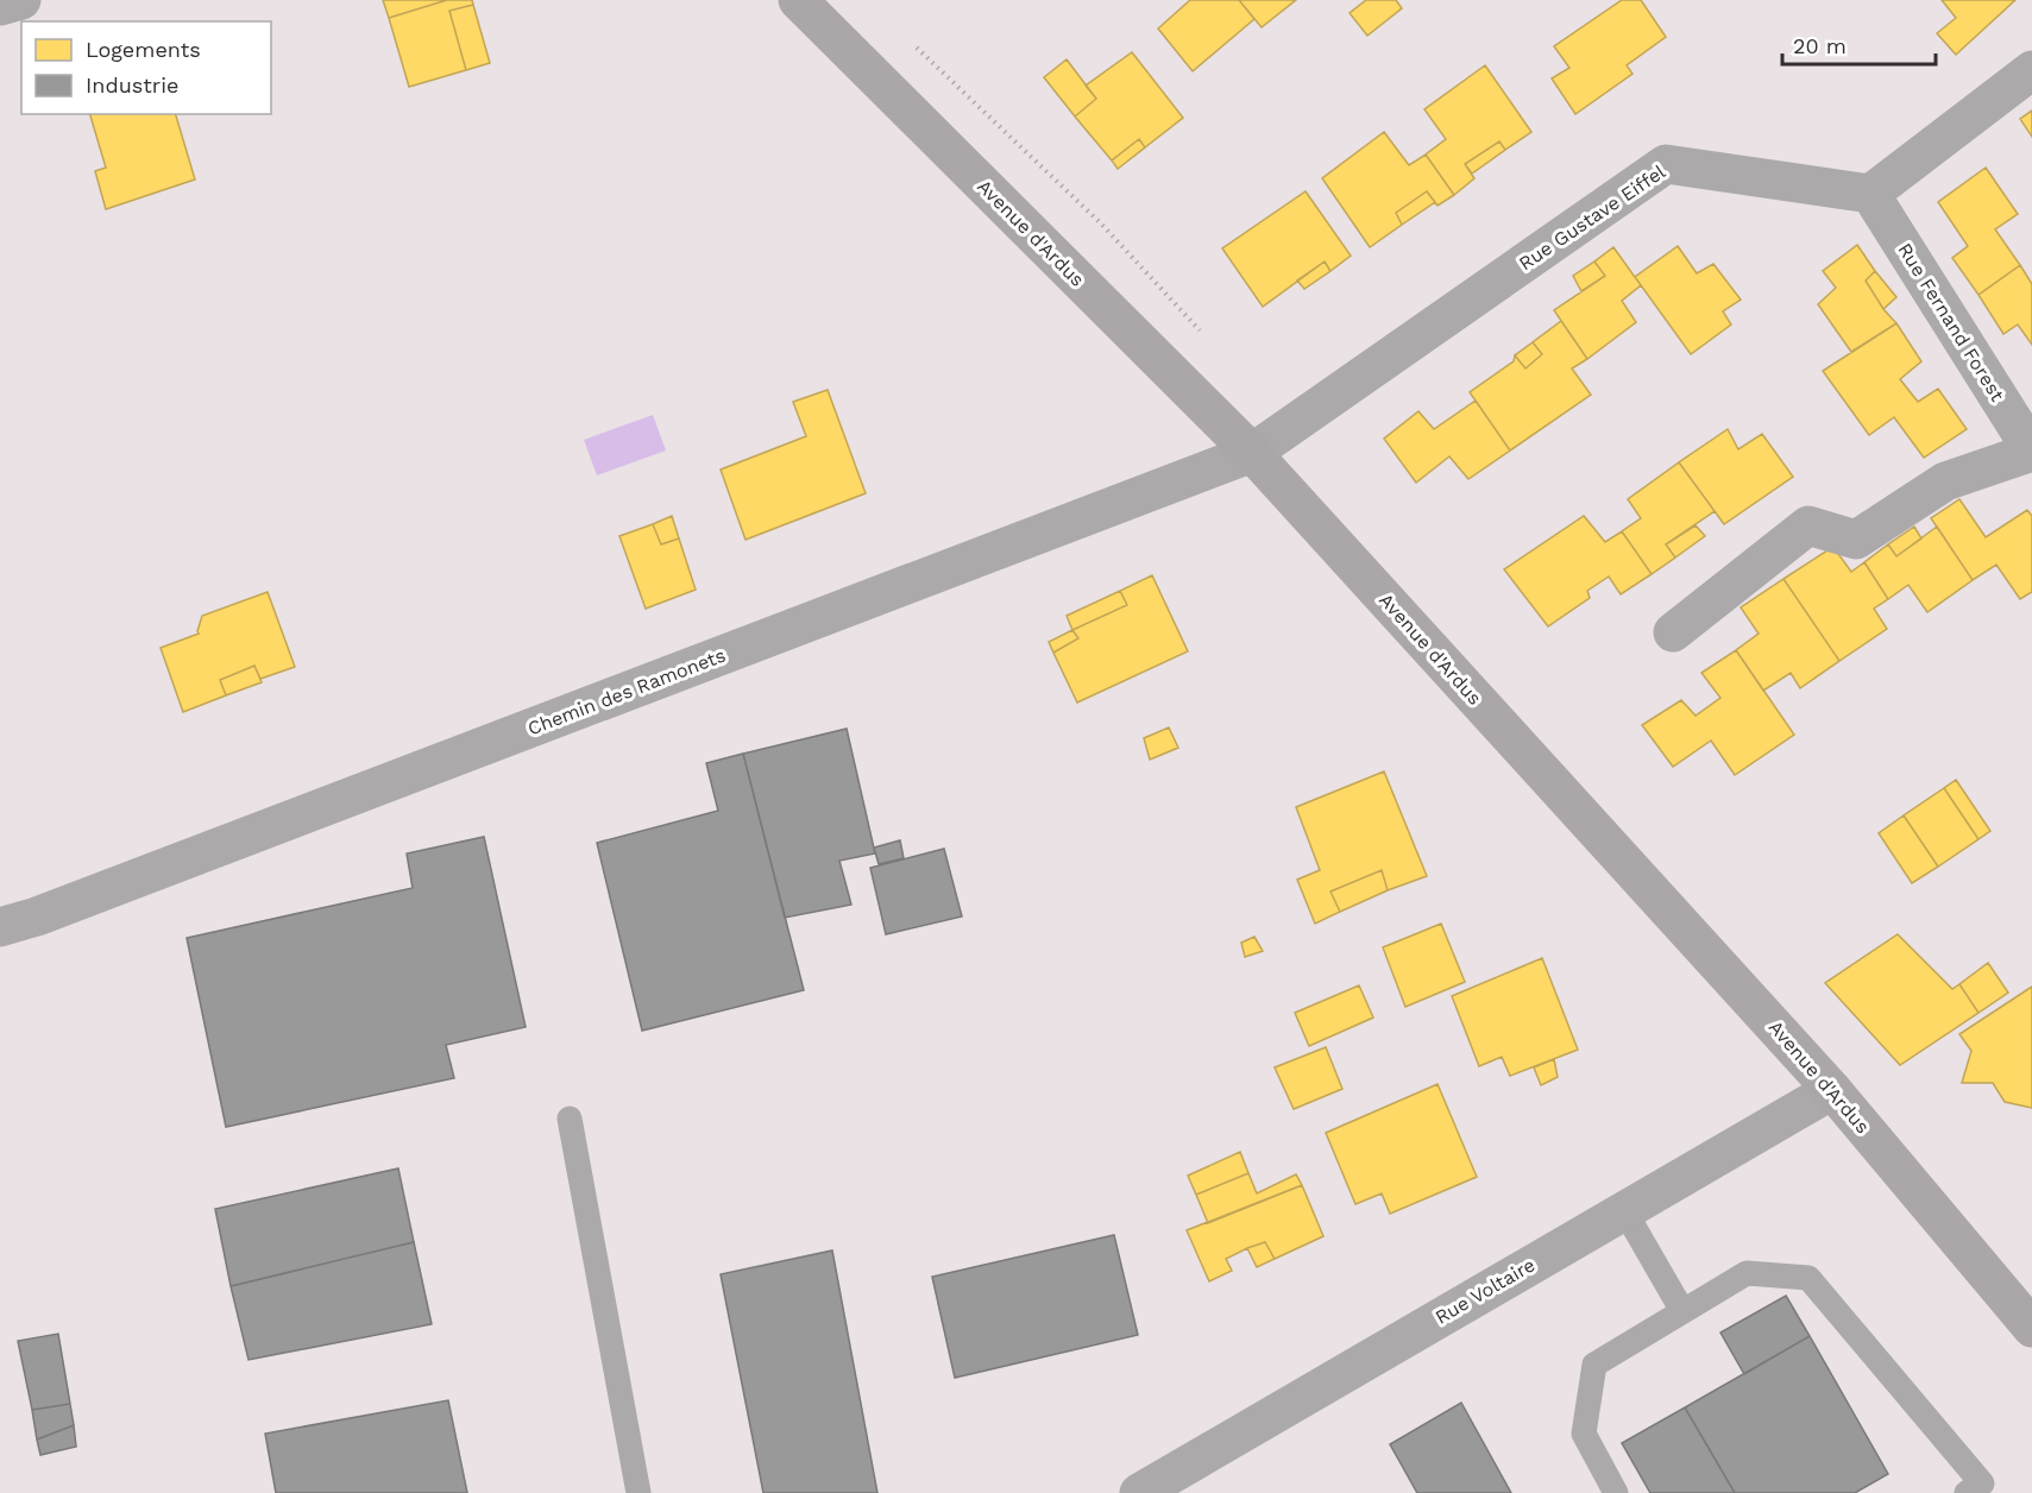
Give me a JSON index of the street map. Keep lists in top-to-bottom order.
{
  "streets": {
    "main road": ["Avenue d'Ardus"],
    "street": [
      "Rue Gustave Eiffel",
      "Rue Fernand Forest",
      "Chemin des Ramonets",
      "Rue Voltaire"
    ]
  },
  "crossings": [
    ["Rue Gustave Eiffel", "Avenue d'Ardus"],
    ["Rue Gustave Eiffel", "Rue Fernand Forest"],
    ["Rue Gustave Eiffel", "Chemin des Ramonets"],
    ["Avenue d'Ardus", "Chemin des Ramonets"],
    ["Avenue d'Ardus", "Rue Voltaire"]
  ],
  "legend": ["Logements", "Industrie"],
  "scale_bar": "20 m"
}
